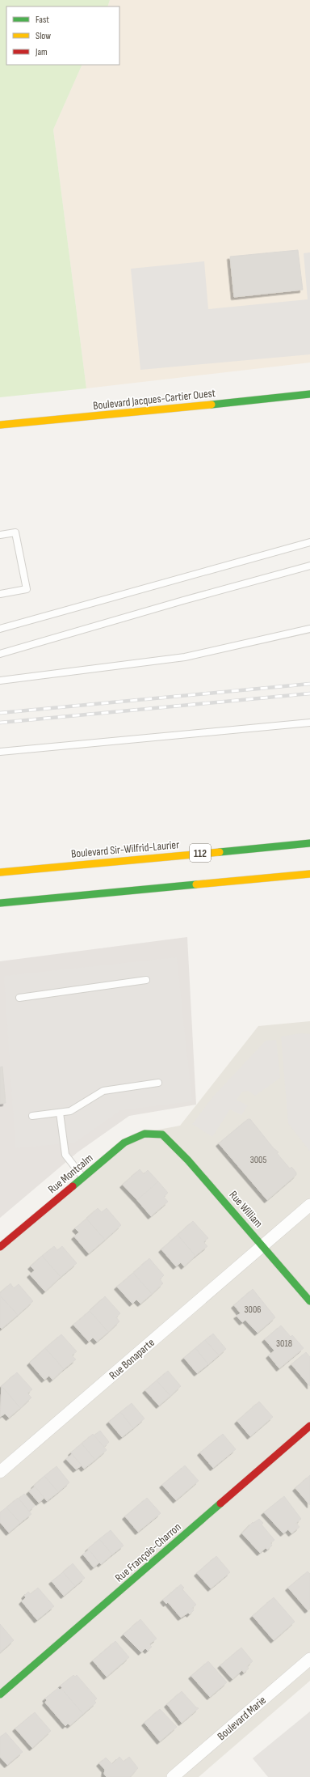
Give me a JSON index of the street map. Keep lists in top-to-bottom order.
{
  "streets": {
    "main road": [
      "Boulevard Jacques-Cartier Ouest",
      "Boulevard Sir-Wilfrid-Laurier",
      "112",
      "Rue Montcalm",
      "Rue William",
      "Rue François-Charron"
    ],
    "street": ["Rue Bonaparte", "Boulevard Marie"]
  },
  "crossings": [
    ["Rue Montcalm", "Rue William"],
    ["Rue William", "Rue Bonaparte"]
  ],
  "house_numbers": ["3005", "3006", "3018"],
  "legend": ["Fast", "Slow", "Jam"]
}
